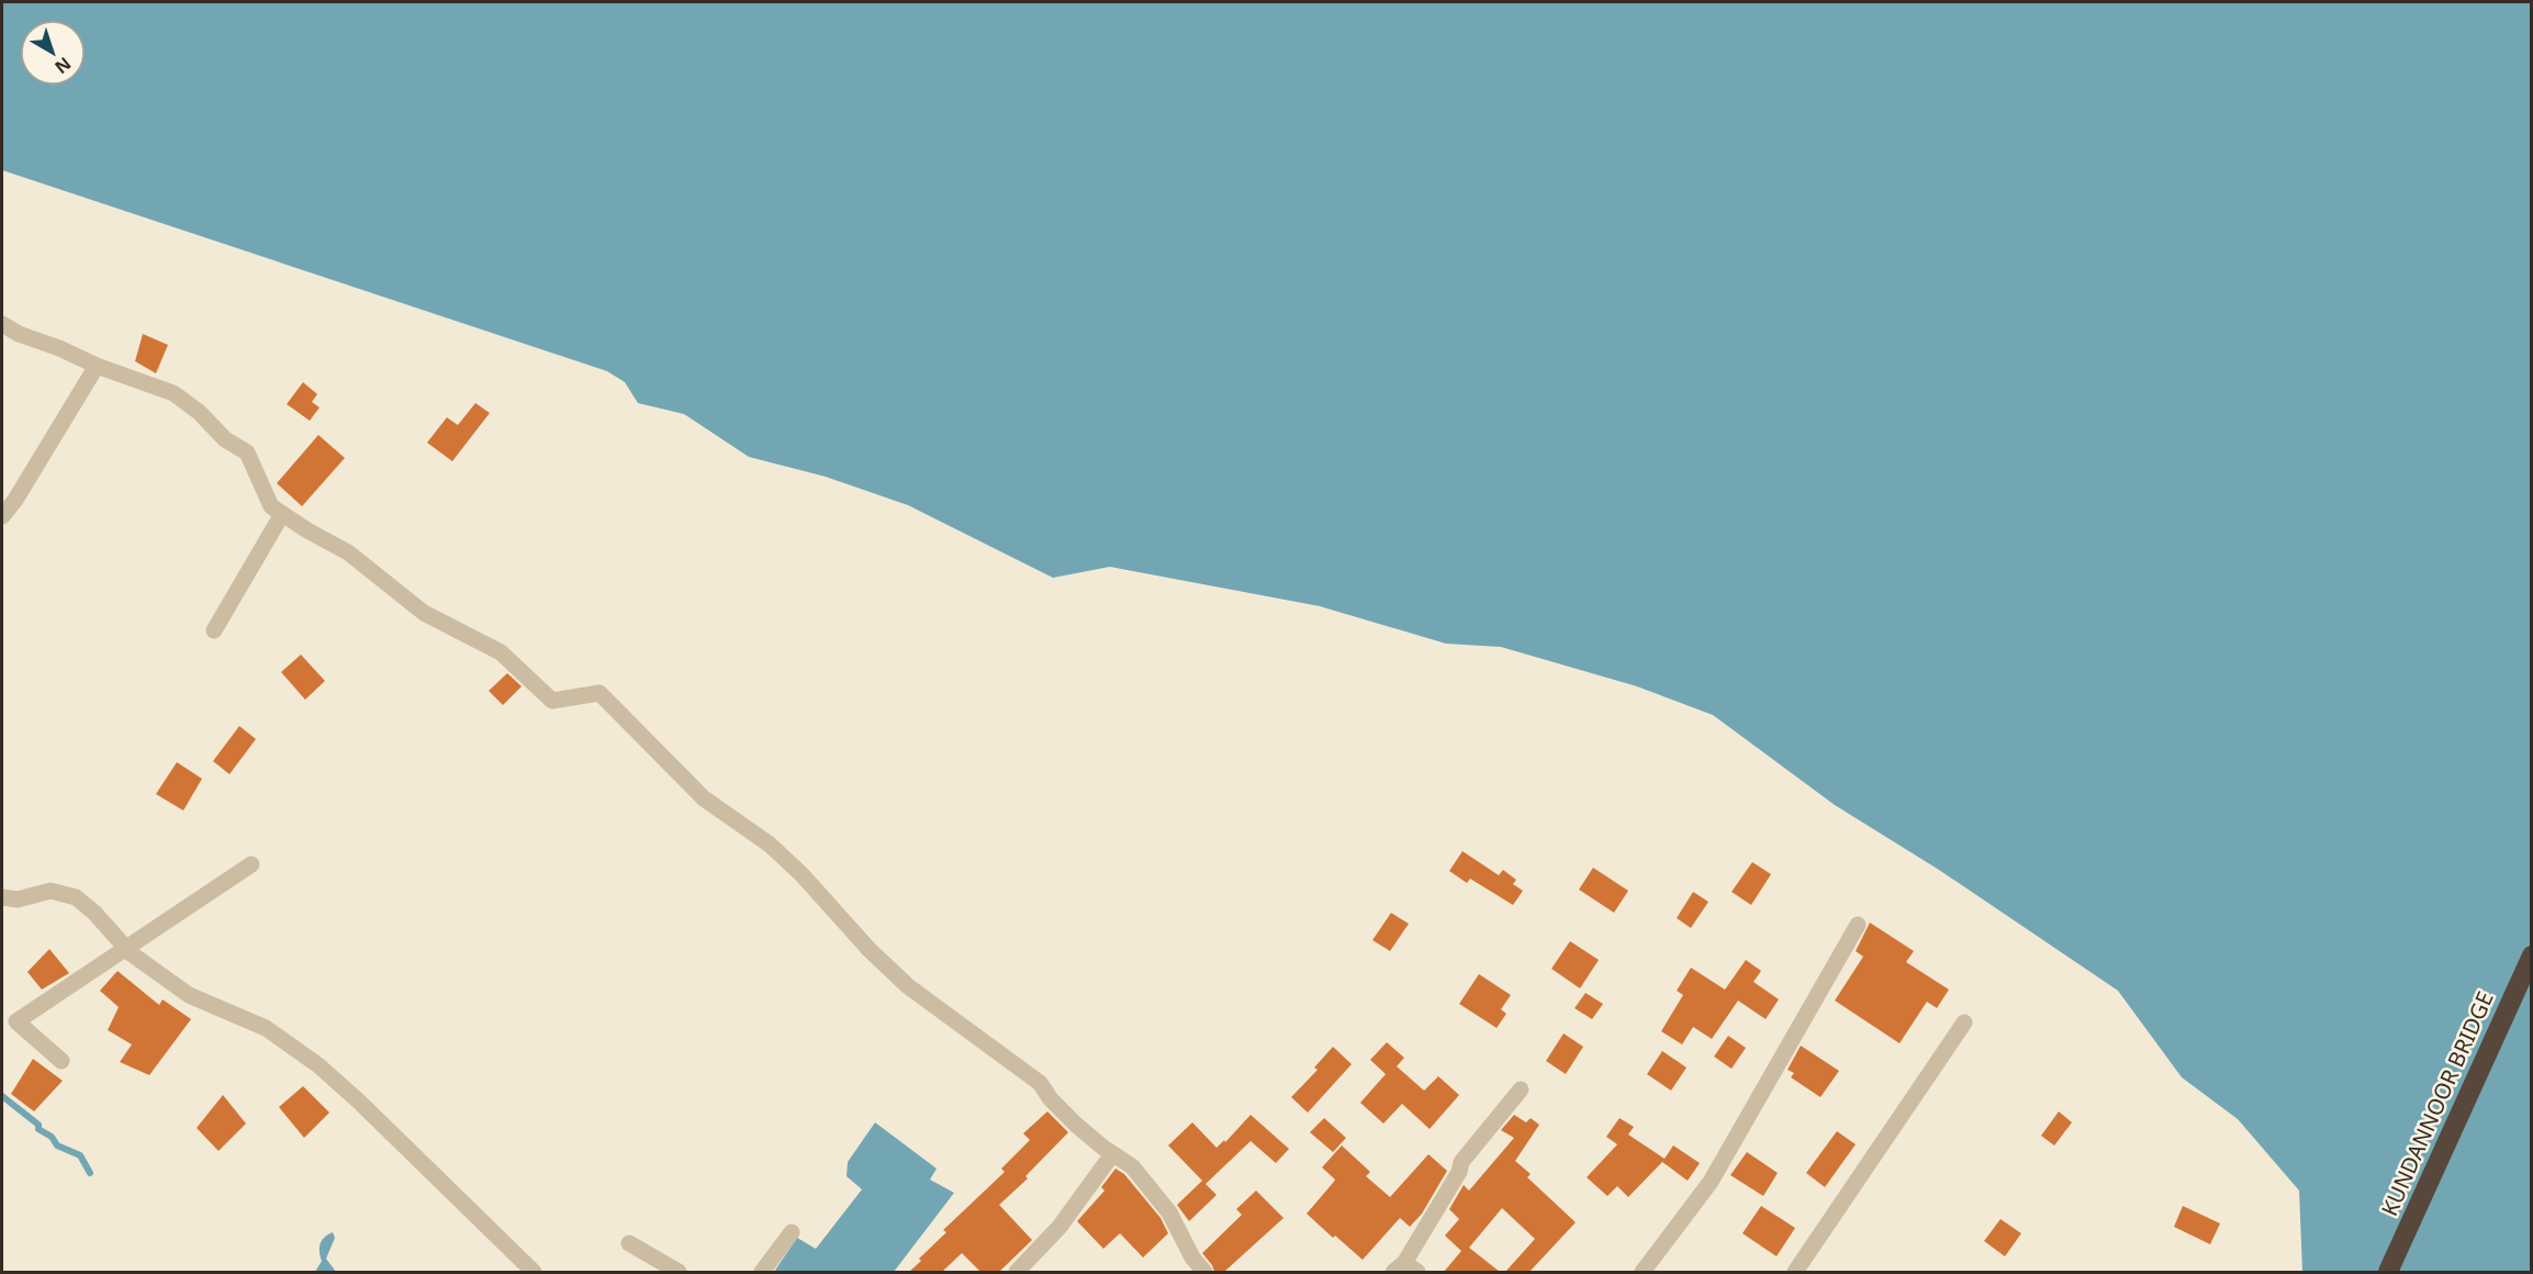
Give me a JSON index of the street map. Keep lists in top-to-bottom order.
{
  "streets": {
    "highway": ["KUNDANNOOR BRIDGE"]
  },
  "north": "bottom right"
}
